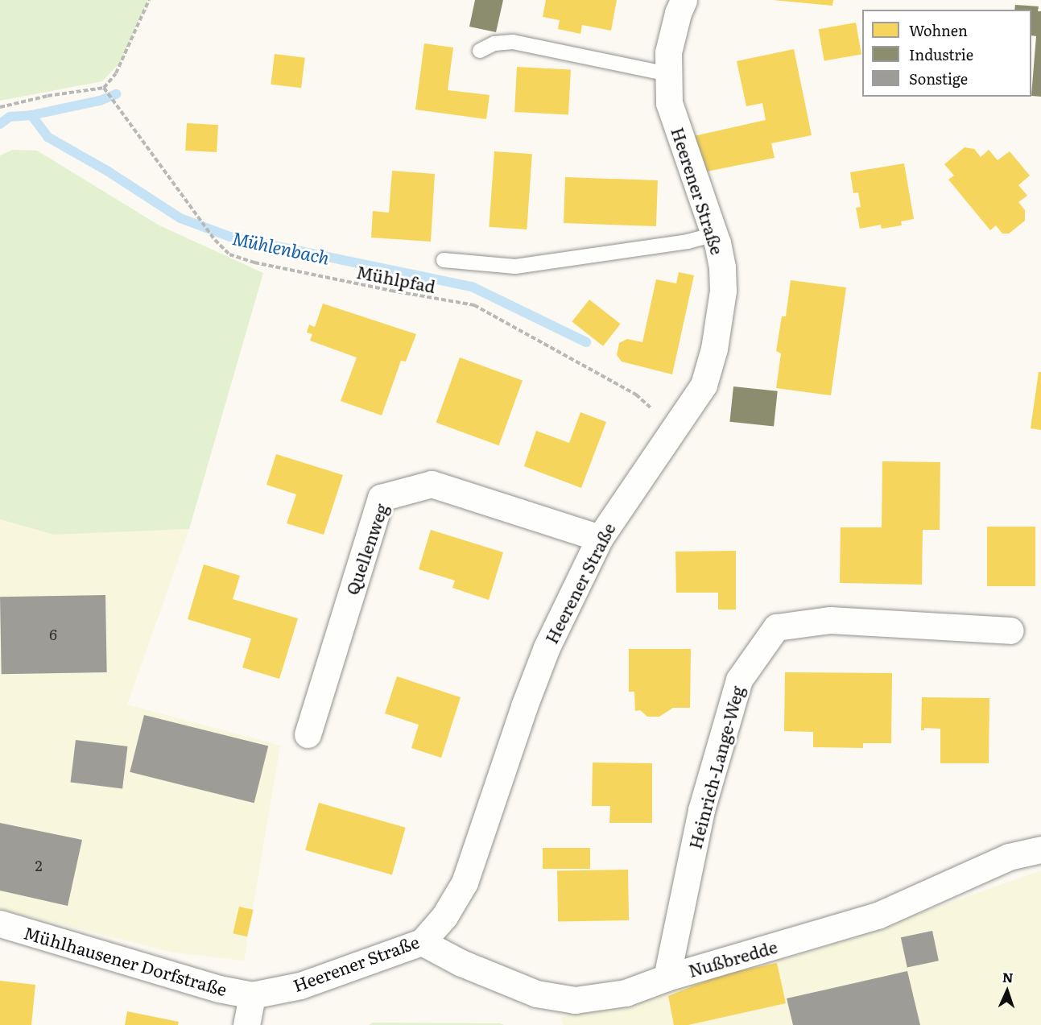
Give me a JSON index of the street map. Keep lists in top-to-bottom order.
{
  "streets": {
    "street": [
      "Heerener Straße",
      "Quellenweg",
      "Heinrich-Lange-Weg",
      "Nußbredde",
      "Mühlhausener Dorfstraße"
    ],
    "path": ["Mühlpfad"]
  },
  "crossings": [
    ["Heerener Straße", "Mühlpfad"],
    ["Heerener Straße", "Quellenweg"],
    ["Heerener Straße", "Nußbredde"],
    ["Heerener Straße", "Mühlhausener Dorfstraße"],
    ["Heinrich-Lange-Weg", "Nußbredde"]
  ],
  "water": ["Mühlenbach"],
  "house_numbers": ["6", "2"],
  "legend": ["Wohnen", "Industrie", "Sonstige"],
  "north": "top"
}
